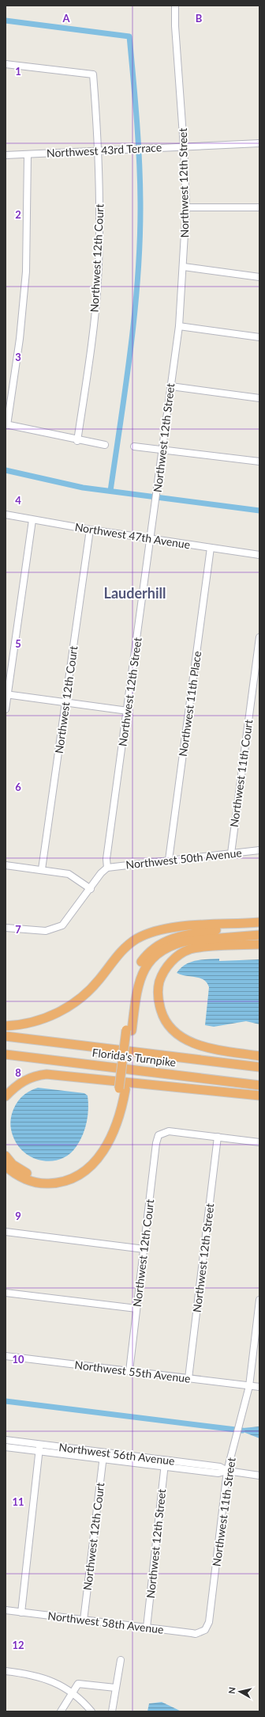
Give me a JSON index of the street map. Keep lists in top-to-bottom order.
{
  "streets": {
    "highway": ["Florida's Turnpike"],
    "street": [
      "Northwest 43rd Terrace",
      "Northwest 12th Street",
      "Northwest 12th Court",
      "Northwest 47th Avenue",
      "Northwest 11th Place",
      "Northwest 11th Court",
      "Northwest 50th Avenue",
      "Northwest 55th Avenue",
      "Northwest 56th Avenue",
      "Northwest 11th Street",
      "Northwest 58th Avenue"
    ]
  },
  "crossings": [
    ["Northwest 43rd Terrace", "Northwest 12th Street"],
    ["Northwest 43rd Terrace", "Northwest 12th Court"],
    ["Northwest 12th Street", "Northwest 12th Court"],
    ["Northwest 12th Street", "Northwest 47th Avenue"],
    ["Northwest 12th Street", "Northwest 50th Avenue"],
    ["Northwest 12th Street", "Northwest 55th Avenue"],
    ["Northwest 12th Street", "Northwest 56th Avenue"],
    ["Northwest 12th Street", "Northwest 58th Avenue"],
    ["Northwest 12th Court", "Northwest 47th Avenue"],
    ["Northwest 12th Court", "Northwest 55th Avenue"],
    ["Northwest 12th Court", "Northwest 56th Avenue"],
    ["Northwest 12th Court", "Northwest 58th Avenue"],
    ["Northwest 47th Avenue", "Northwest 11th Place"],
    ["Northwest 11th Place", "Northwest 50th Avenue"],
    ["Northwest 11th Court", "Northwest 50th Avenue"],
    ["Northwest 55th Avenue", "Northwest 11th Street"],
    ["Northwest 56th Avenue", "Northwest 11th Street"],
    ["Northwest 11th Street", "Northwest 58th Avenue"]
  ],
  "districts": ["Lauderhill"],
  "north": "left",
  "grid": {
    "columns": ["A", "B"],
    "rows": [
      "1",
      "2",
      "3",
      "4",
      "5",
      "6",
      "7",
      "8",
      "9",
      "10",
      "11",
      "12"
    ]
  }
}
